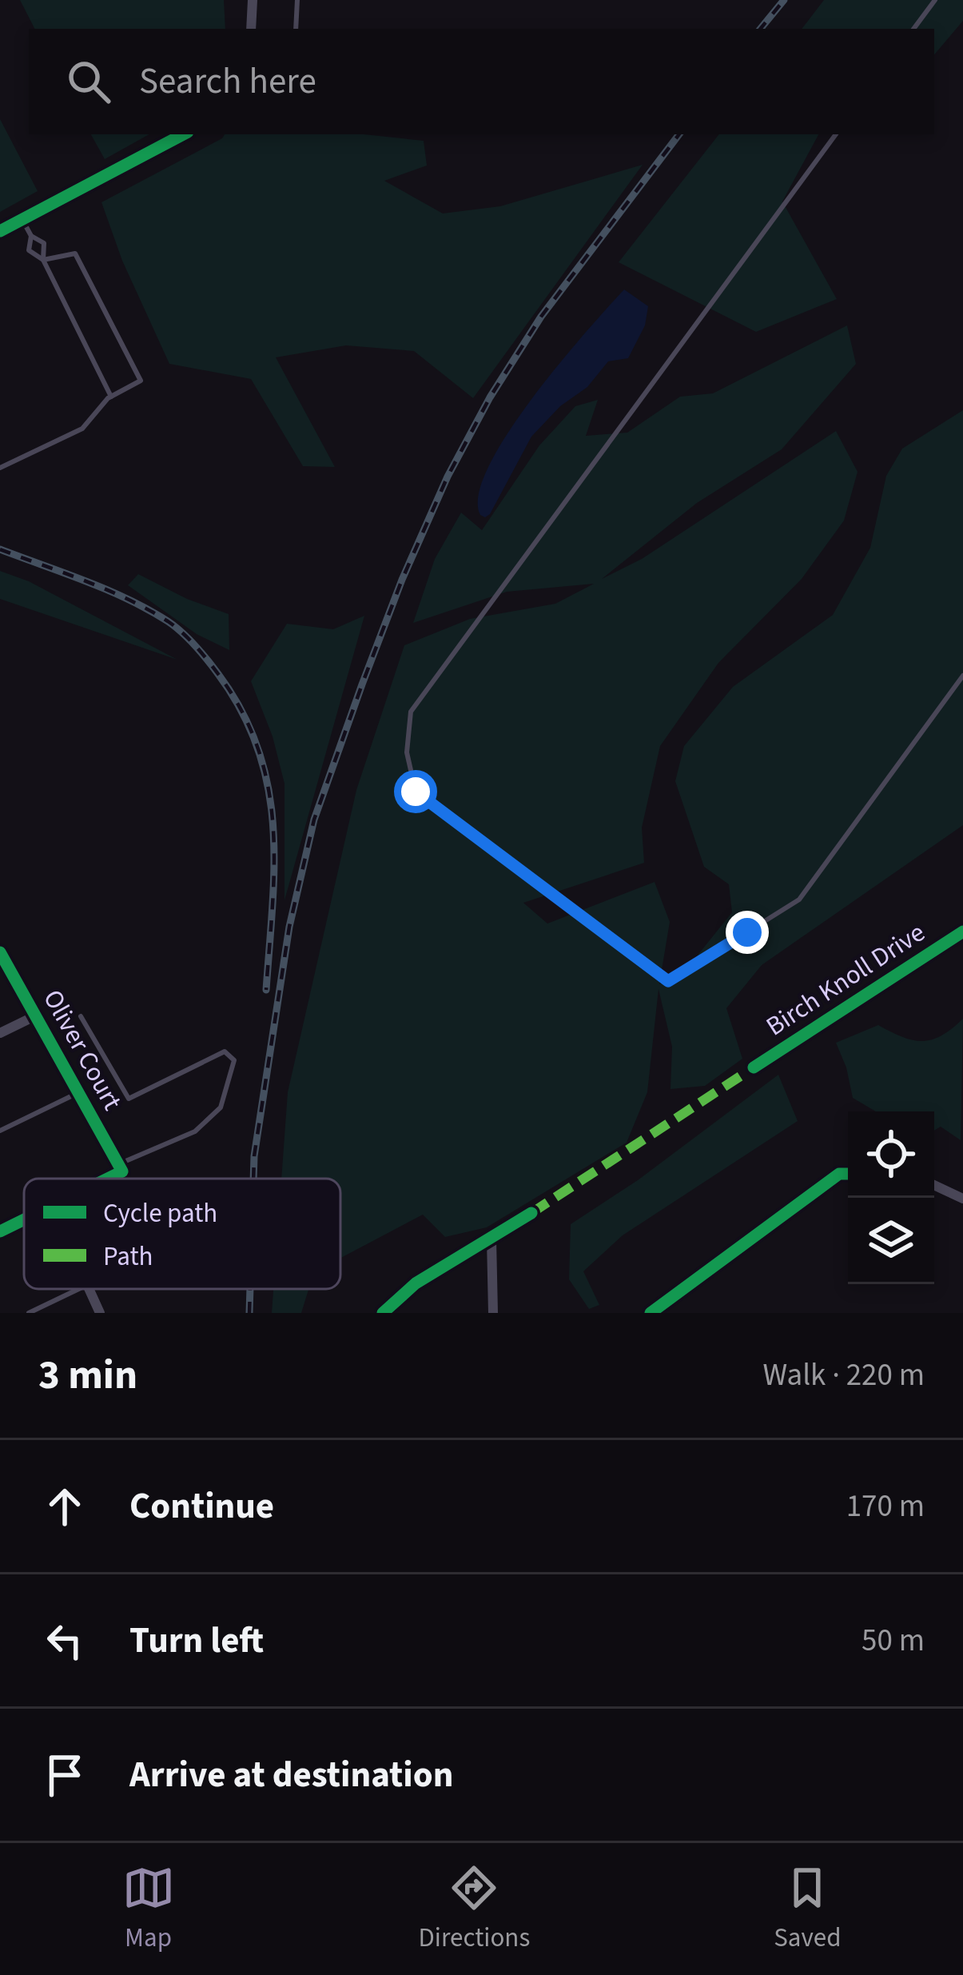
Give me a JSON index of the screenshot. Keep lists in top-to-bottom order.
{
  "streets": {
    "street": ["Birch Knoll Drive", "Oliver Court"]
  },
  "legend": ["Cycle path", "Path"],
  "page": {
    "search": "Search here",
    "heading": ["3 min", "Walk · 220 m"],
    "list": [
      ["Continue", "170 m"],
      ["Turn left", "50 m"],
      "Arrive at destination"
    ],
    "nav": ["Map", "Directions", "Saved"]
  }
}
